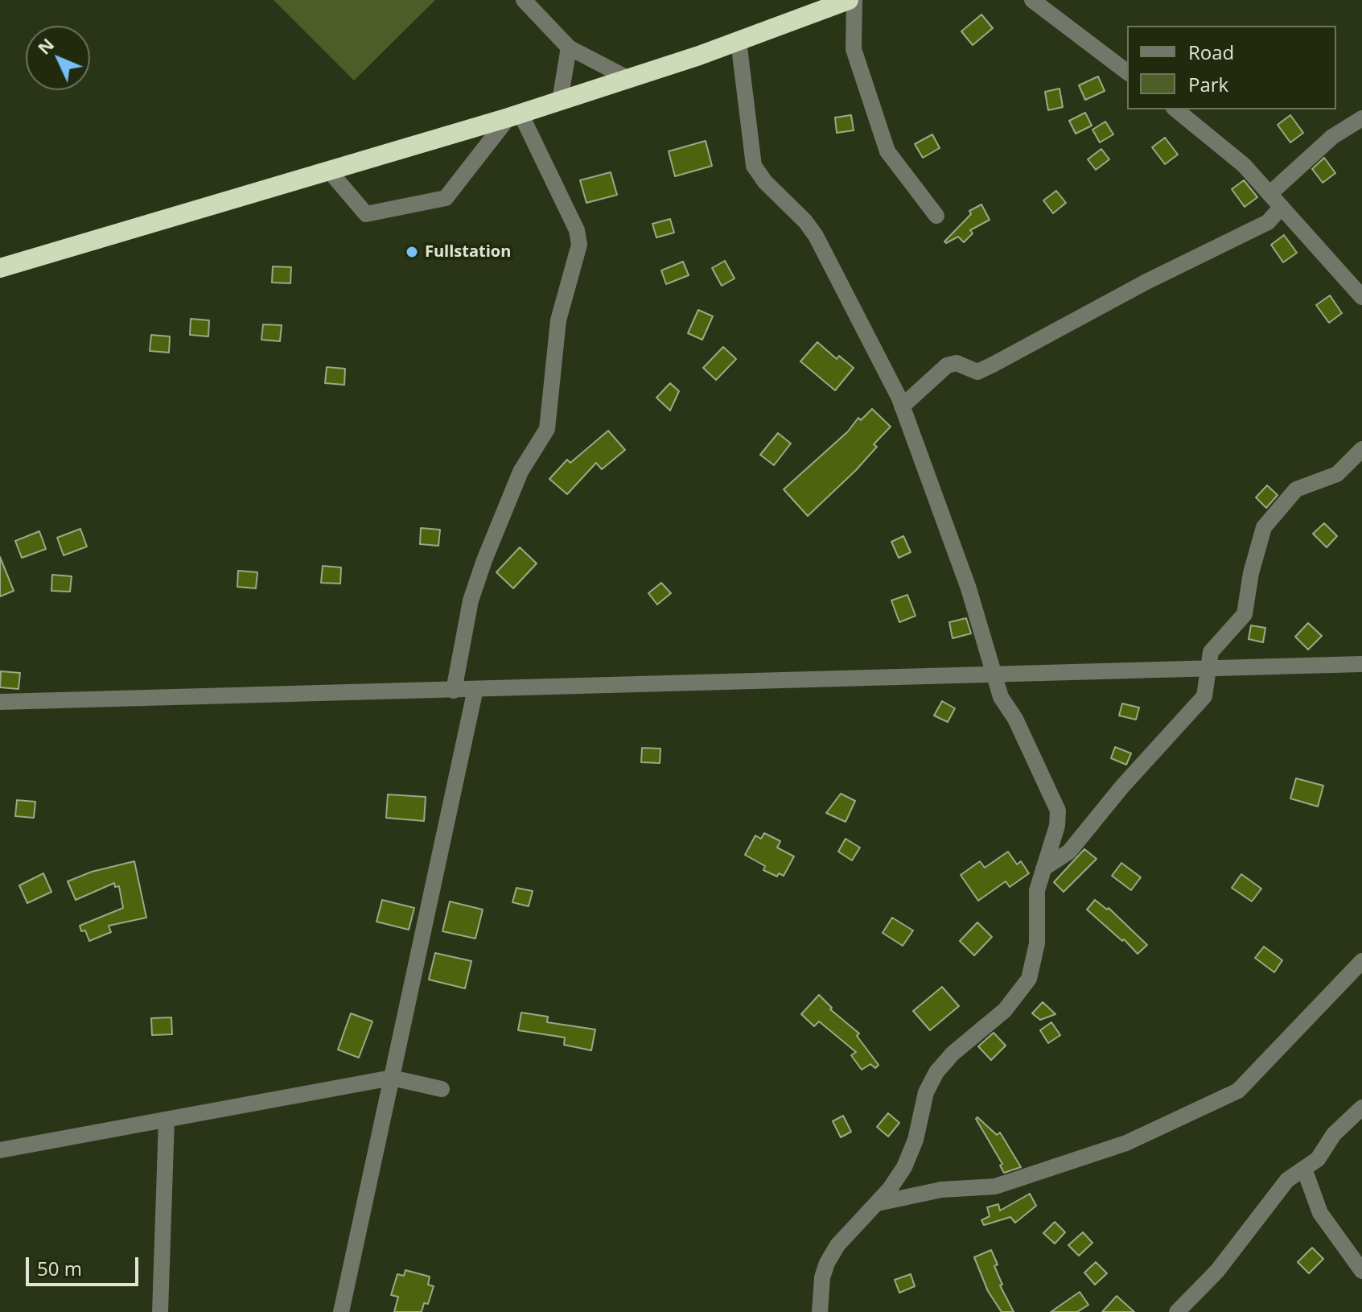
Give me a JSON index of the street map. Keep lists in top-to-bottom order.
{
  "places": ["Fullstation"],
  "legend": ["Road", "Park"],
  "scale_bar": "50 m",
  "north": "top left"
}
